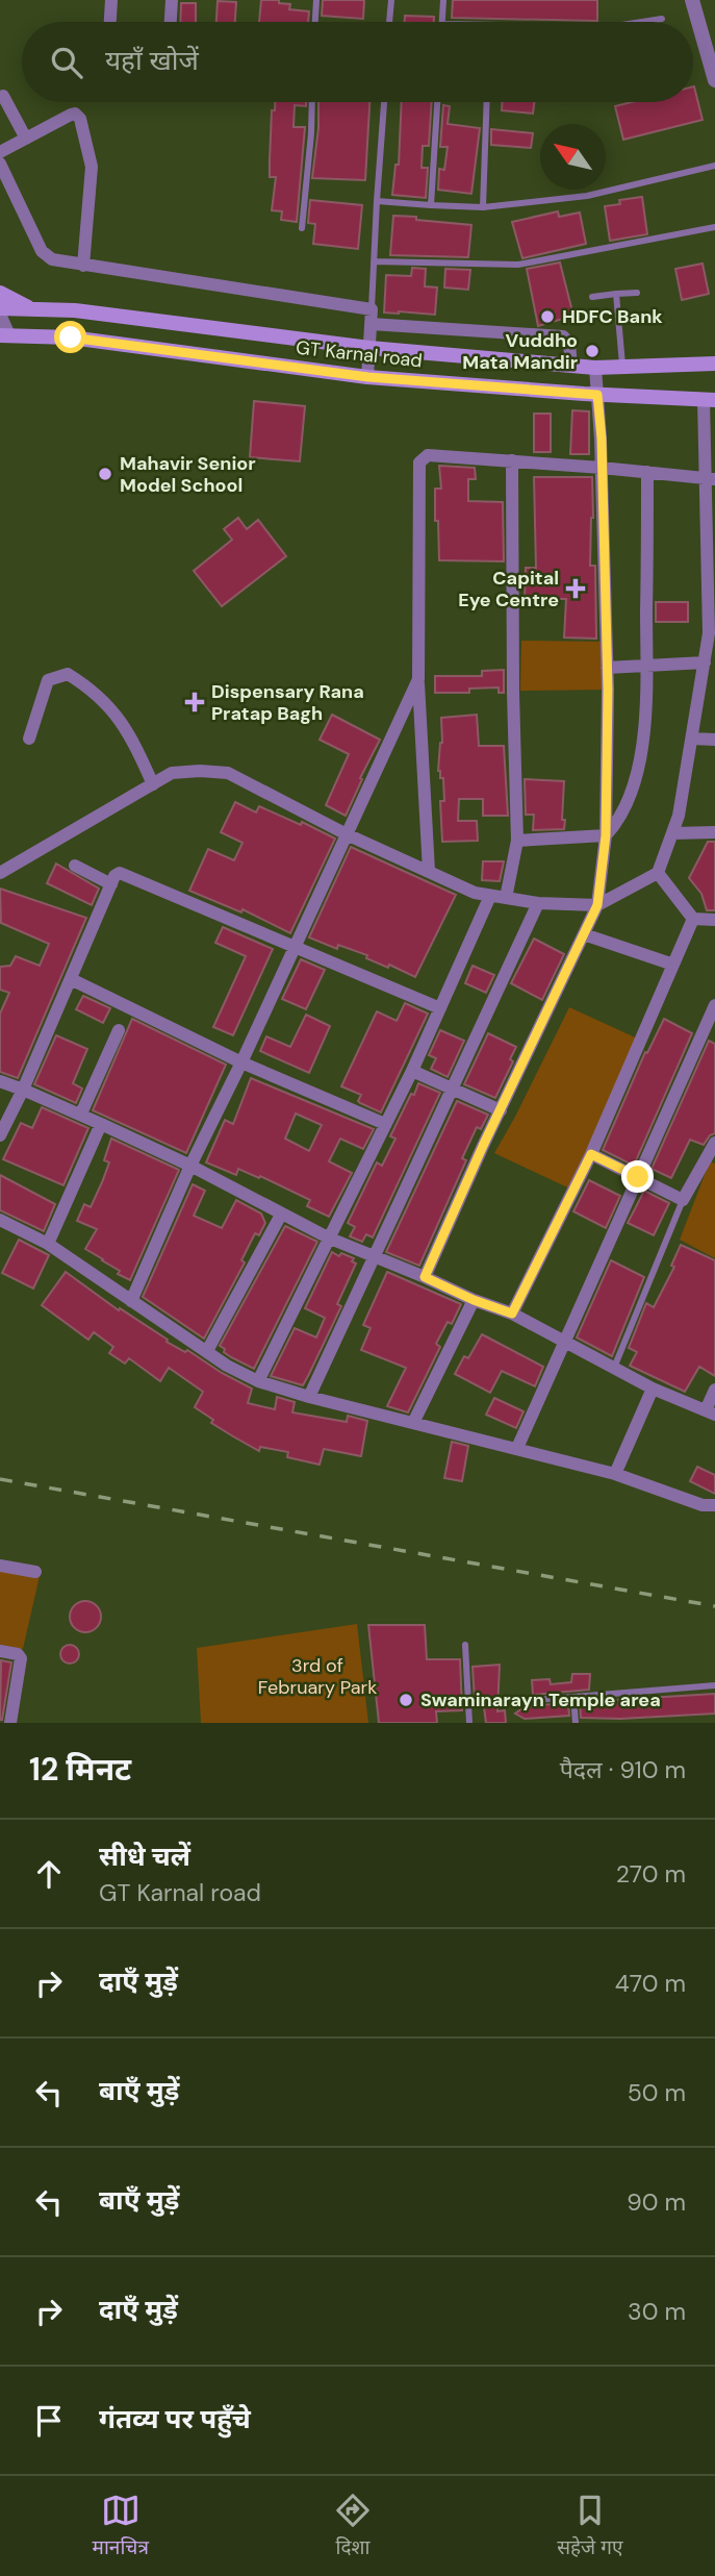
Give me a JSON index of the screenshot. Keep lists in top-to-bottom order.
{
  "streets": {
    "main road": ["GT Karnal road"]
  },
  "parks": ["3rd of February Park"],
  "places": {
    "other": [
      "HDFC Bank",
      "Vuddho Mata Mandir",
      "Mahavir Senior Model School",
      "Swaminarayn Temple area"
    ],
    "health": ["Capital Eye Centre", "Dispensary Rana Pratap Bagh"]
  },
  "north": "top left",
  "page": {
    "search": "यहाँ खोजें",
    "heading": ["12 मिनट", "पैदल · 910 m"],
    "list": [
      ["सीधे चलें", "GT Karnal road", "270 m"],
      ["दाएँ मुड़ें", "470 m"],
      ["बाएँ मुड़ें", "50 m"],
      ["बाएँ मुड़ें", "90 m"],
      ["दाएँ मुड़ें", "30 m"],
      "गंतव्य पर पहुँचे"
    ],
    "nav": ["मानचित्र", "दिशा", "सहेजे गए"]
  }
}
